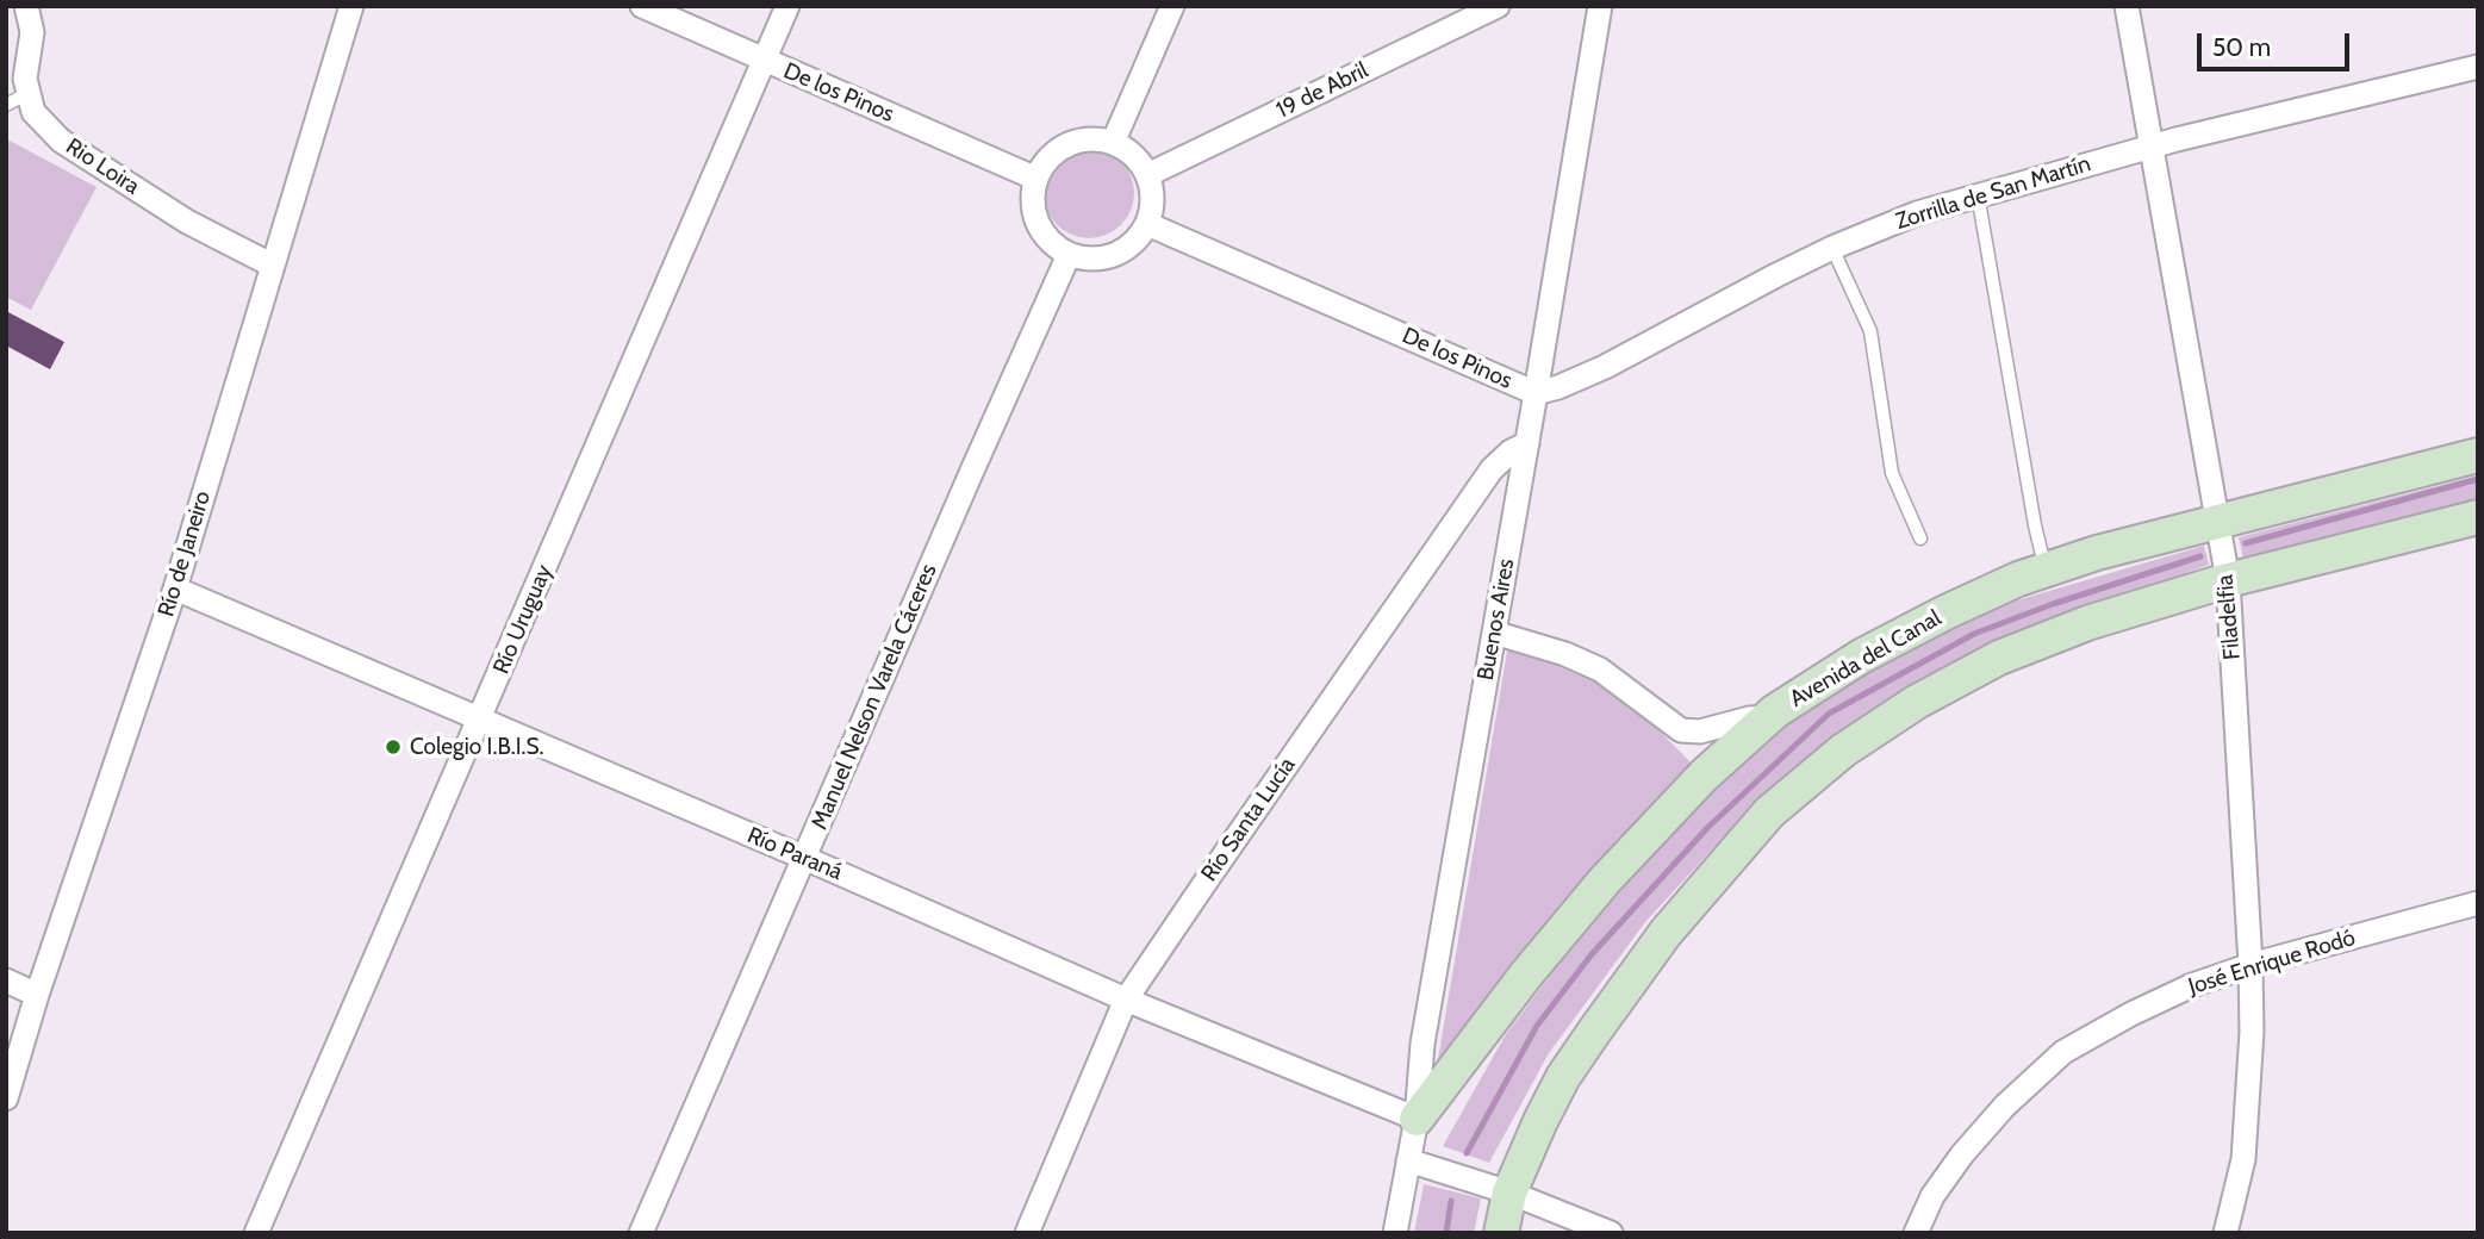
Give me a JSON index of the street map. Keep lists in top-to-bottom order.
{
  "streets": {
    "street": [
      "19 de Abril",
      "De los Pinos",
      "Rio Loira",
      "Zorrilla de San Martín",
      "Río de Janeiro",
      "Filadelfia",
      "Río Uruguay",
      "Buenos Aires",
      "Avenida del Canal",
      "Manuel Nelson Varela Cáceres",
      "Río Santa Lucía",
      "Río Paraná",
      "José Enrique Rodó"
    ]
  },
  "crossings": [
    ["19 de Abril", "De los Pinos"],
    ["19 de Abril", "Manuel Nelson Varela Cáceres"],
    ["De los Pinos", "Zorrilla de San Martín"],
    ["De los Pinos", "Río Uruguay"],
    ["De los Pinos", "Buenos Aires"],
    ["De los Pinos", "Manuel Nelson Varela Cáceres"],
    ["Rio Loira", "Río de Janeiro"],
    ["Zorrilla de San Martín", "Filadelfia"],
    ["Zorrilla de San Martín", "Buenos Aires"],
    ["Río de Janeiro", "Río Paraná"],
    ["Filadelfia", "Avenida del Canal"],
    ["Filadelfia", "José Enrique Rodó"],
    ["Río Uruguay", "Río Paraná"],
    ["Buenos Aires", "Avenida del Canal"],
    ["Buenos Aires", "Río Santa Lucía"],
    ["Buenos Aires", "Río Paraná"],
    ["Avenida del Canal", "Río Paraná"],
    ["Manuel Nelson Varela Cáceres", "Río Paraná"],
    ["Río Santa Lucía", "Río Paraná"]
  ],
  "places": ["Colegio I.B.I.S."],
  "scale_bar": "50 m"
}
